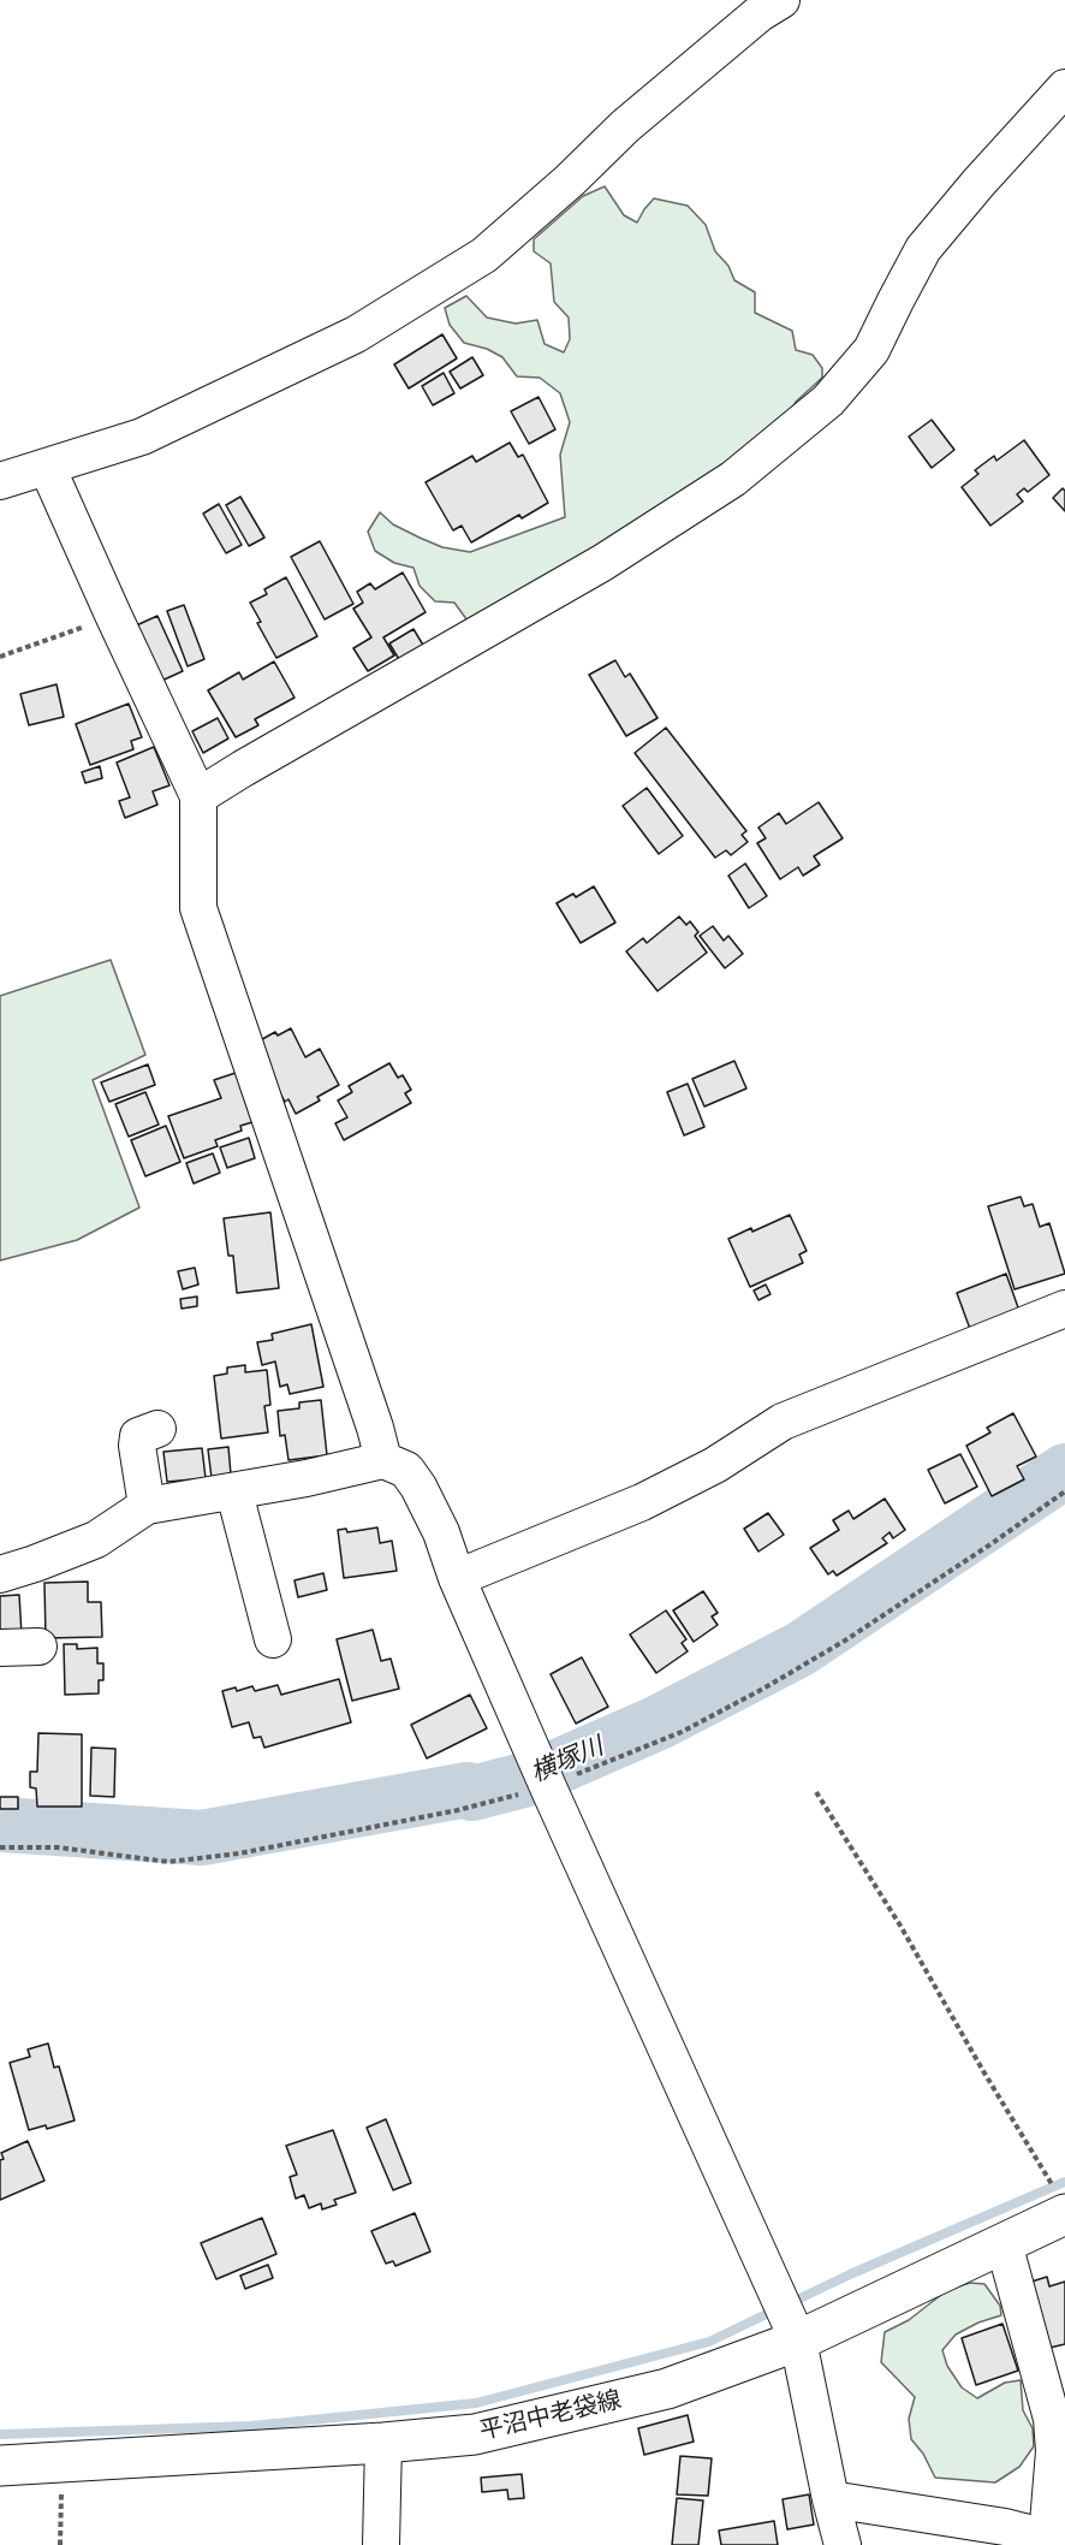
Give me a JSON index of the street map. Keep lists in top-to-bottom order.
{
  "streets": {
    "main road": ["平沼中老袋線"]
  },
  "water": ["横塚川"]
}
